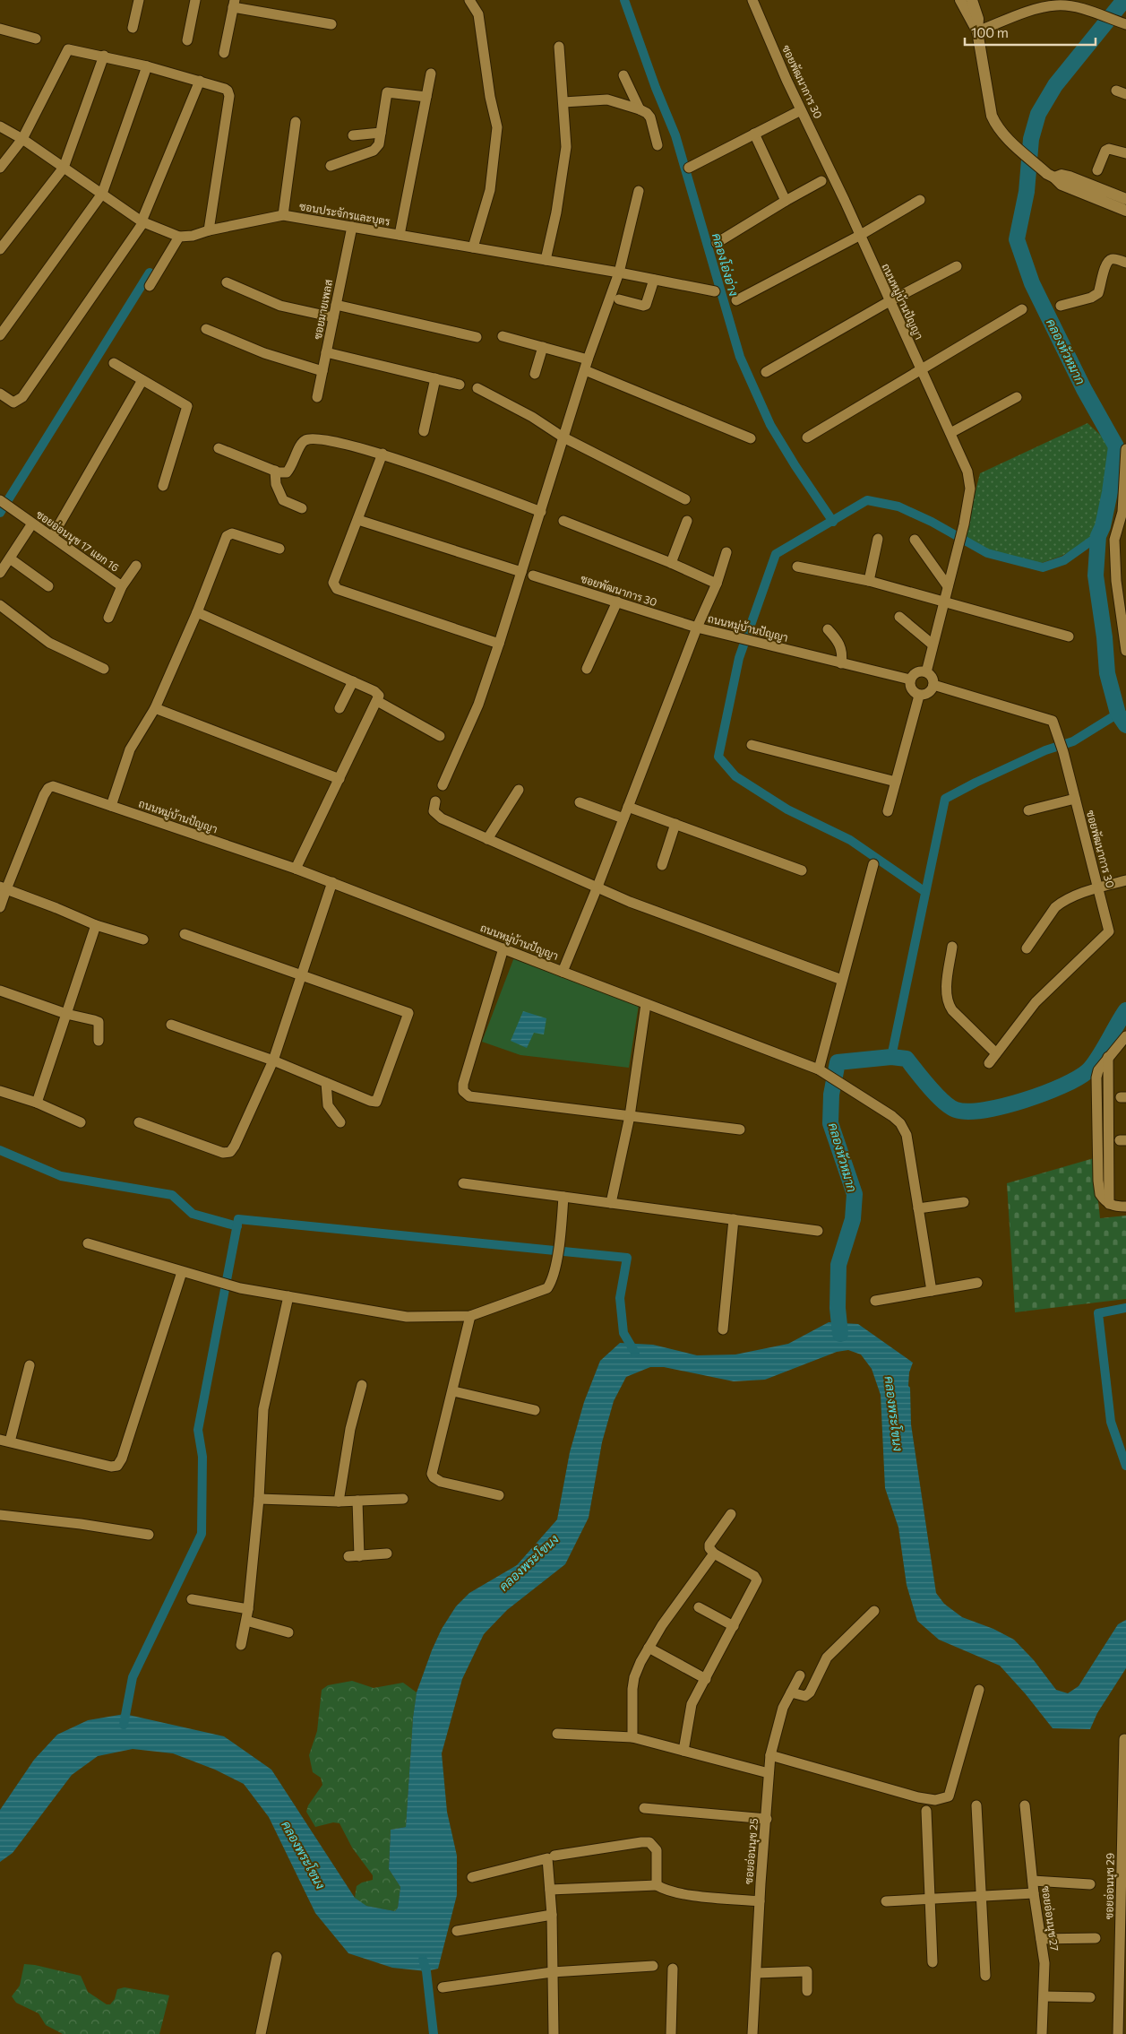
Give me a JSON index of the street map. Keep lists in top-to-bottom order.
{
  "streets": {
    "street": [
      "ซอยพัฒนาการ 30",
      "ซอนประจักรและบุตร",
      "ถนนหมู่บ้านปัญญา",
      "ซอยมายเพลส",
      "ซอยอ่อนนุช 17 แยก 16",
      "ซอยอ่อนนุช 25",
      "ซอยอ่อนนุช 29",
      "ซอยอ่อนนุช 27"
    ]
  },
  "crossings": [
    ["ซอยพัฒนาการ 30", "ถนนหมู่บ้านปัญญา"],
    ["ซอนประจักรและบุตร", "ซอยมายเพลส"]
  ],
  "water": ["คลองโอ่งอ่าง", "คลองหัวหมาก", "คลองพระโขนง"],
  "scale_bar": "100 m"
}
